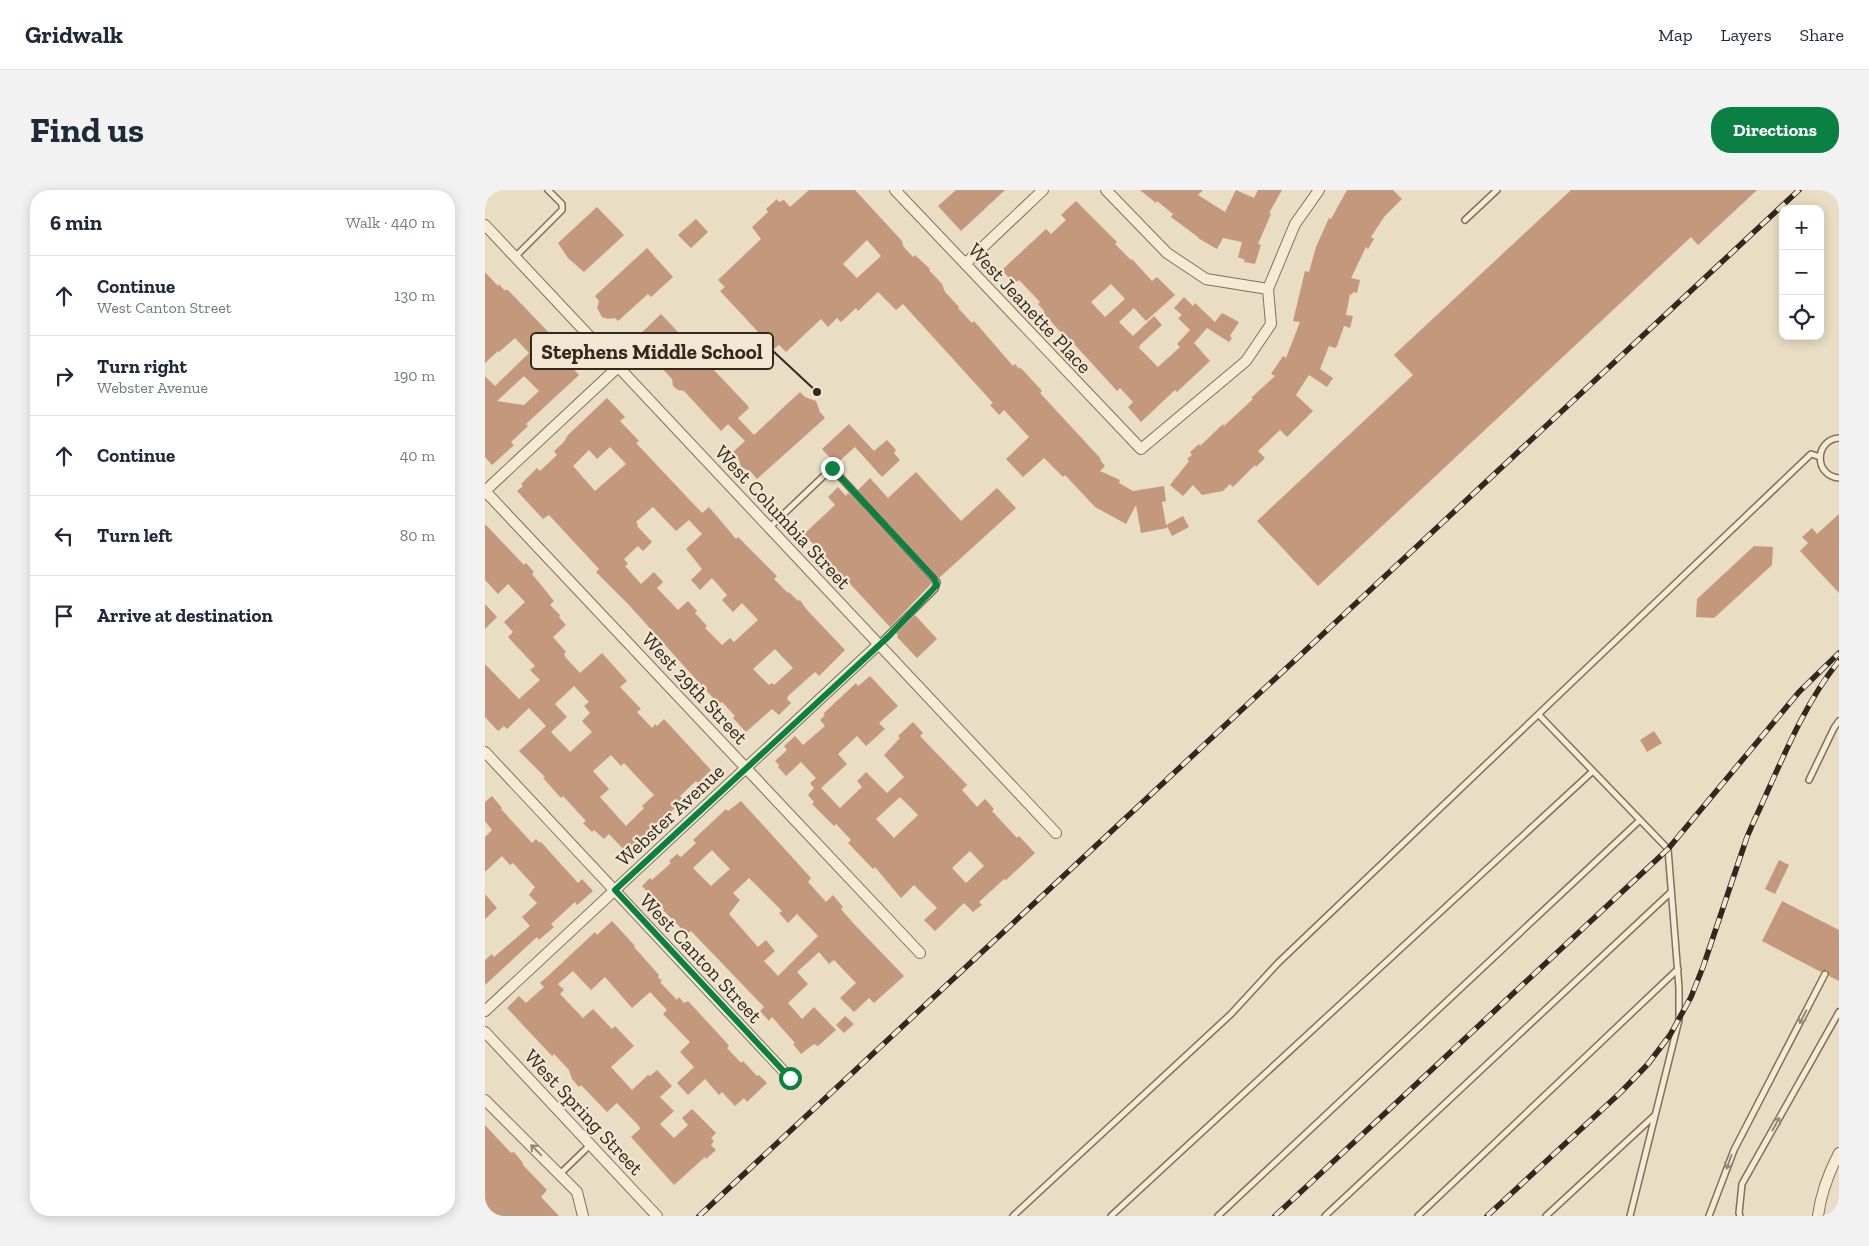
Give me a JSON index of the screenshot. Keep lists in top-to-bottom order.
{
  "streets": {
    "street": [
      "West Jeanette Place",
      "West Columbia Street",
      "West 29th Street",
      "Webster Avenue",
      "West Canton Street",
      "West Spring Street"
    ]
  },
  "crossings": [
    ["West Columbia Street", "Webster Avenue"],
    ["West 29th Street", "Webster Avenue"],
    ["Webster Avenue", "West Canton Street"]
  ],
  "places": ["Stephens Middle School"],
  "page": {
    "header": "Gridwalk",
    "nav": ["Map", "Layers", "Share"],
    "buttons": "Directions",
    "title": "Find us",
    "heading": ["6 min", "Walk · 440 m"],
    "map_buttons": ["+", "−"],
    "list": [
      ["Continue", "West Canton Street", "130 m"],
      ["Turn right", "Webster Avenue", "190 m"],
      ["Continue", "40 m"],
      ["Turn left", "80 m"],
      "Arrive at destination"
    ]
  }
}
